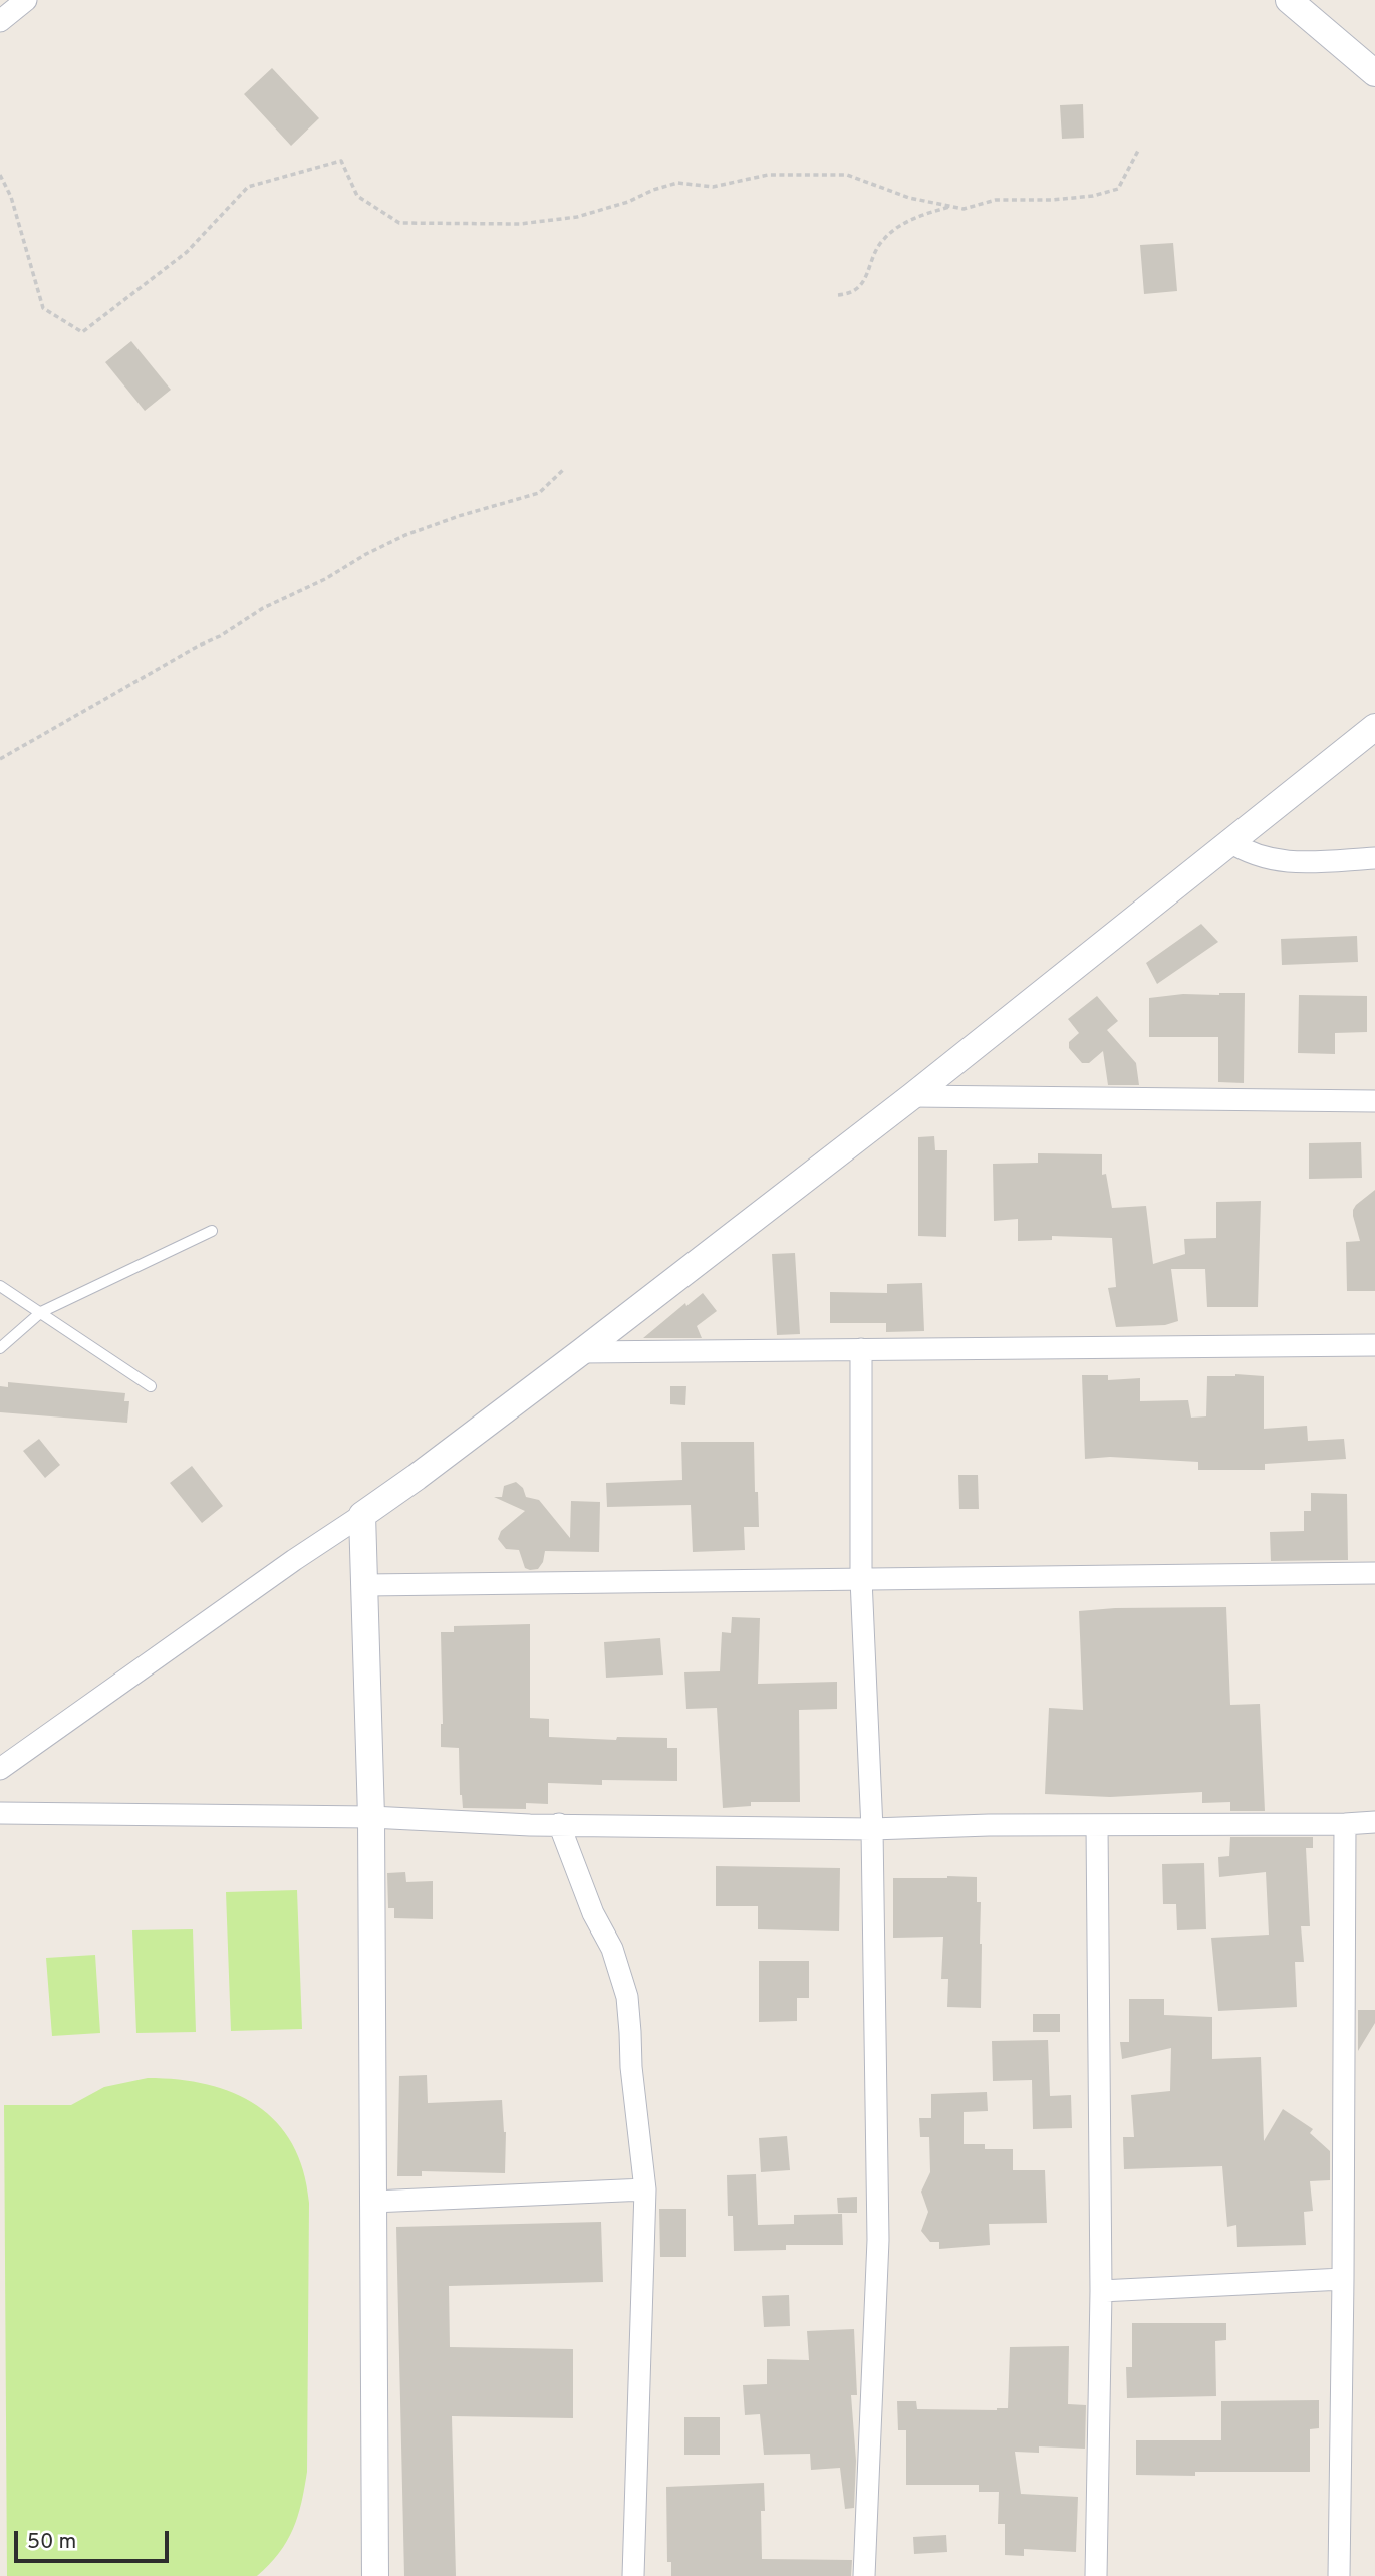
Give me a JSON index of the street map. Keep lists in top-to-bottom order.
{
  "scale_bar": "50 m"
}
